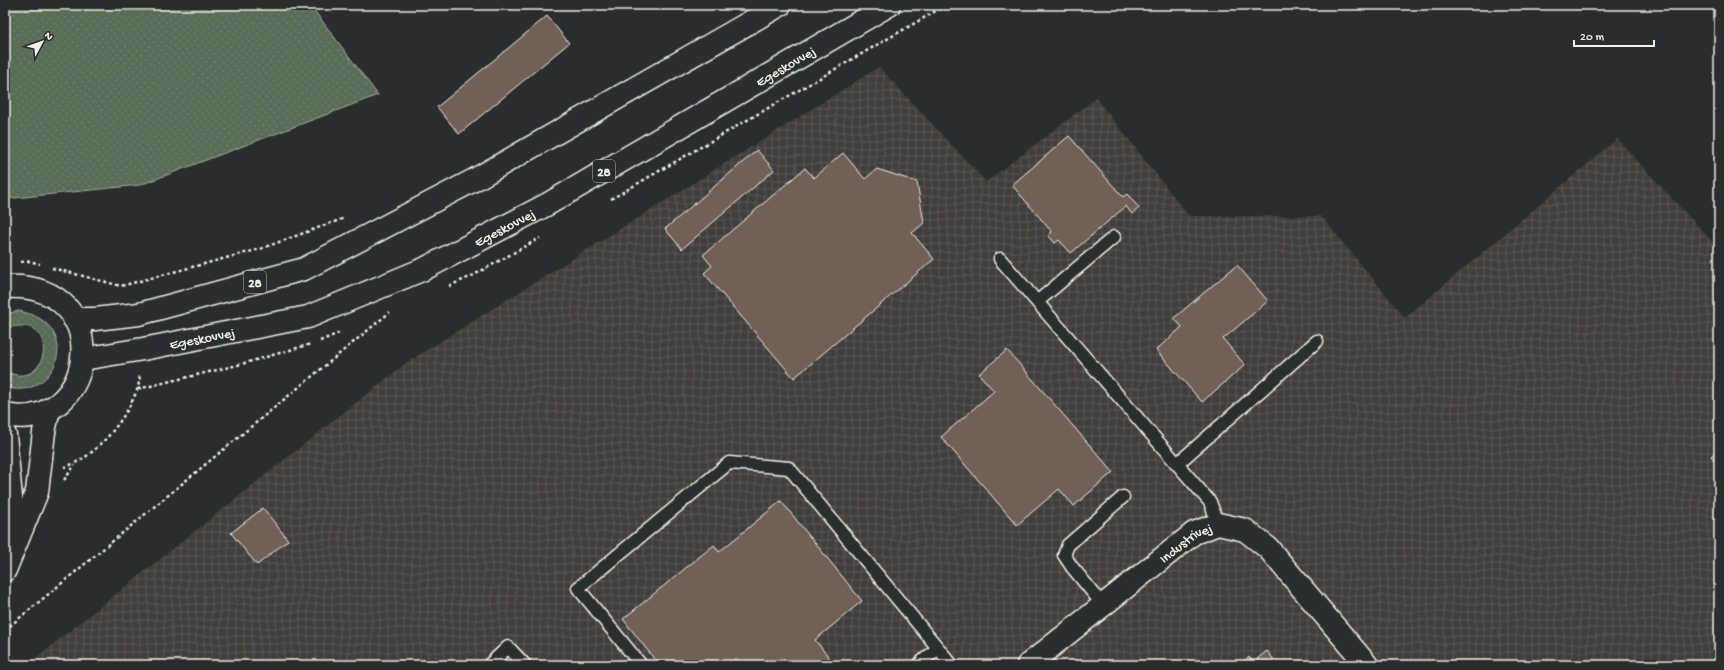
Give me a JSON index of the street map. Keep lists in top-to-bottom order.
{
  "streets": {
    "main road": ["Egeskovvej", "28", "Industrivej"]
  },
  "scale_bar": "20 m",
  "north": "top right"
}
